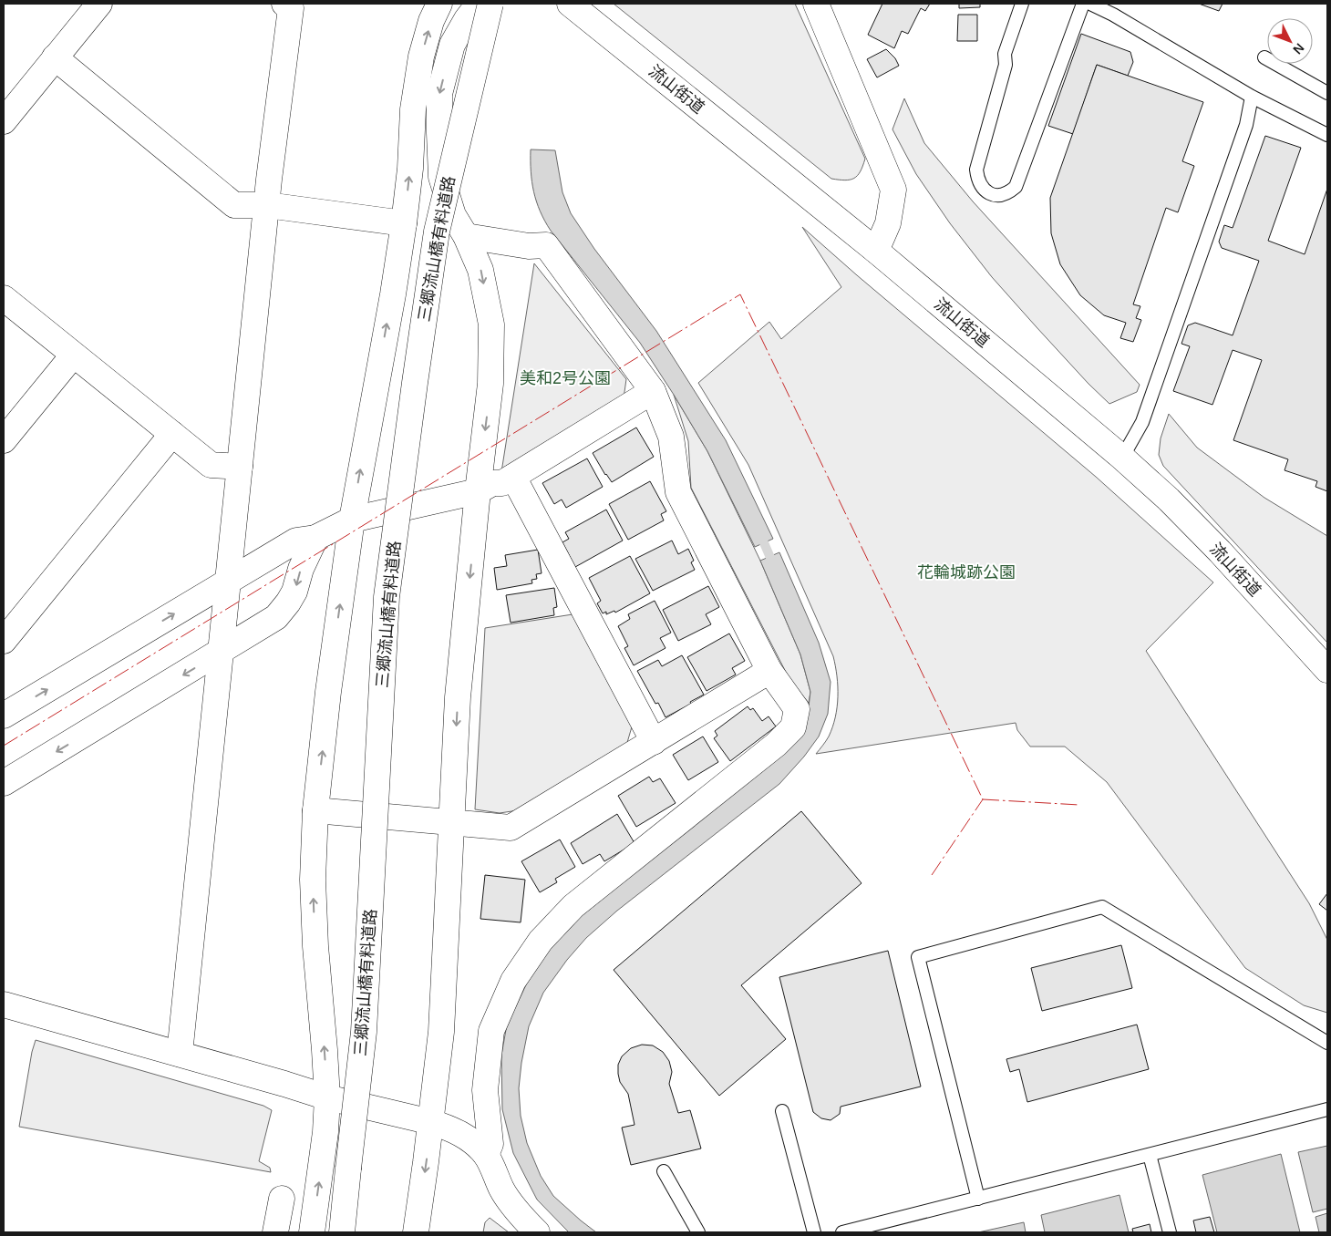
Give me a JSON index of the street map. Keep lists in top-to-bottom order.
{
  "streets": {
    "street": ["流山街道", "三郷流山橋有料道路"]
  },
  "parks": ["美和2号公園", "花輪城跡公園"],
  "north": "bottom right"
}
